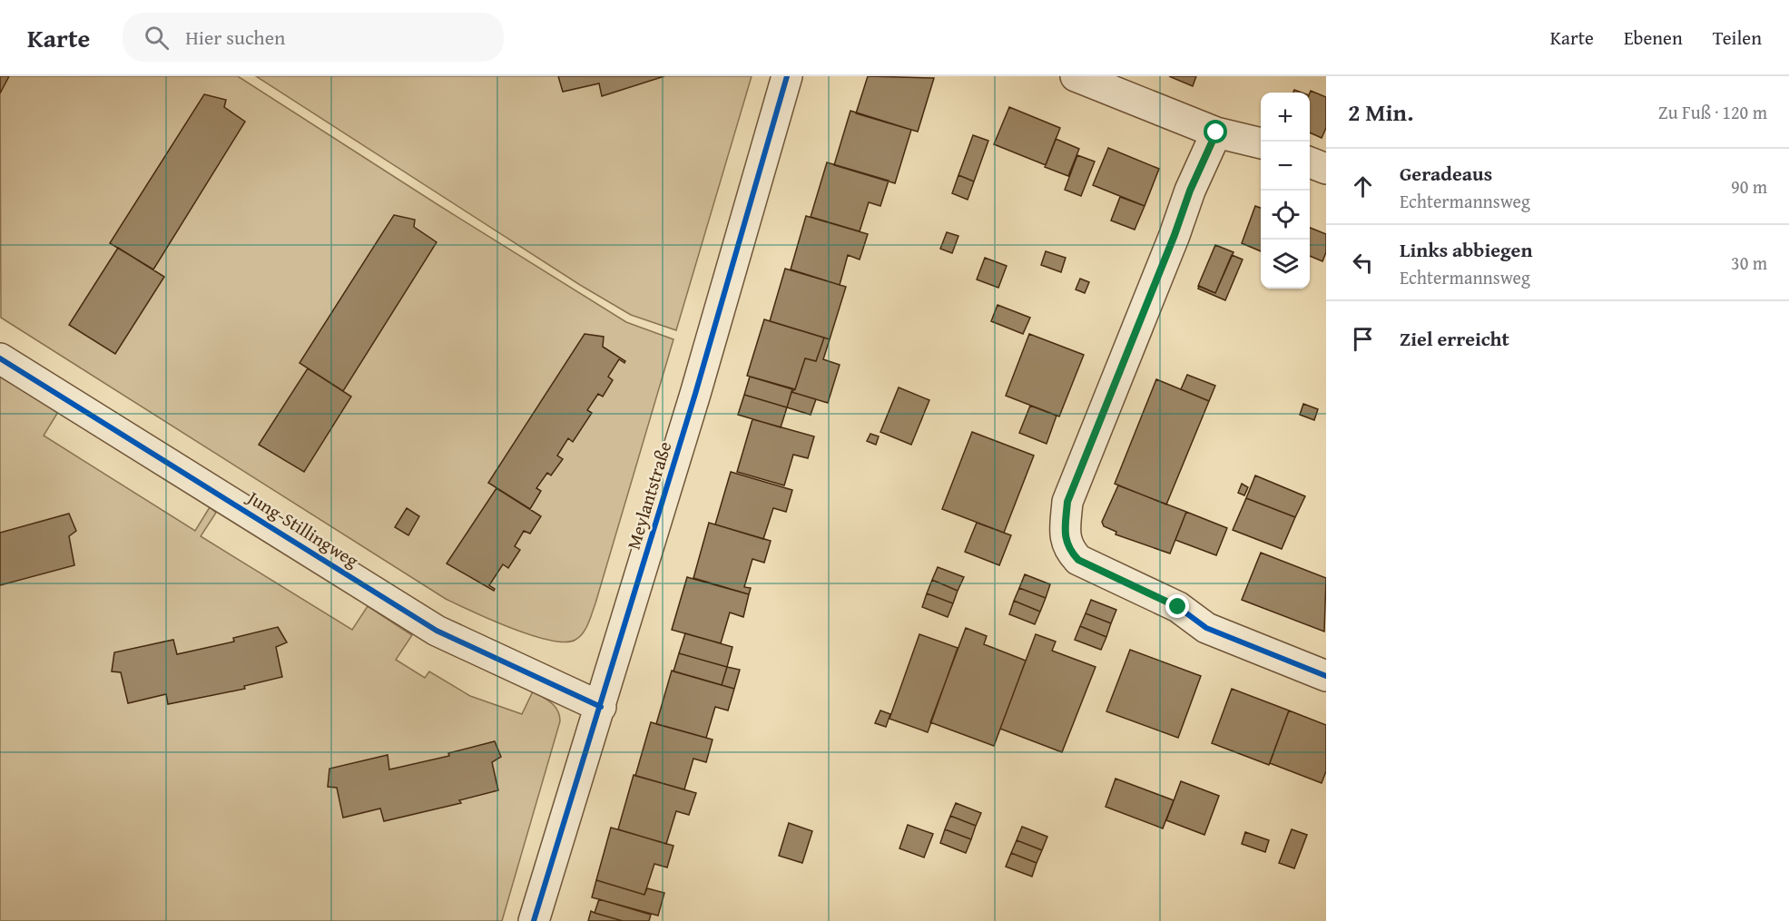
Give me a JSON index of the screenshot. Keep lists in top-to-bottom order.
{
  "streets": {
    "street": ["Meylantstraße", "Jung-Stillingweg"]
  },
  "crossings": [
    ["Meylantstraße", "Jung-Stillingweg"]
  ],
  "page": {
    "header": "Karte",
    "search": "Hier suchen",
    "nav": ["Karte", "Ebenen", "Teilen"],
    "heading": ["2 Min.", "Zu Fuß · 120 m"],
    "map_buttons": ["+", "−"],
    "list": [
      ["Geradeaus", "Echtermannsweg", "90 m"],
      ["Links abbiegen", "Echtermannsweg", "30 m"],
      "Ziel erreicht"
    ]
  }
}
